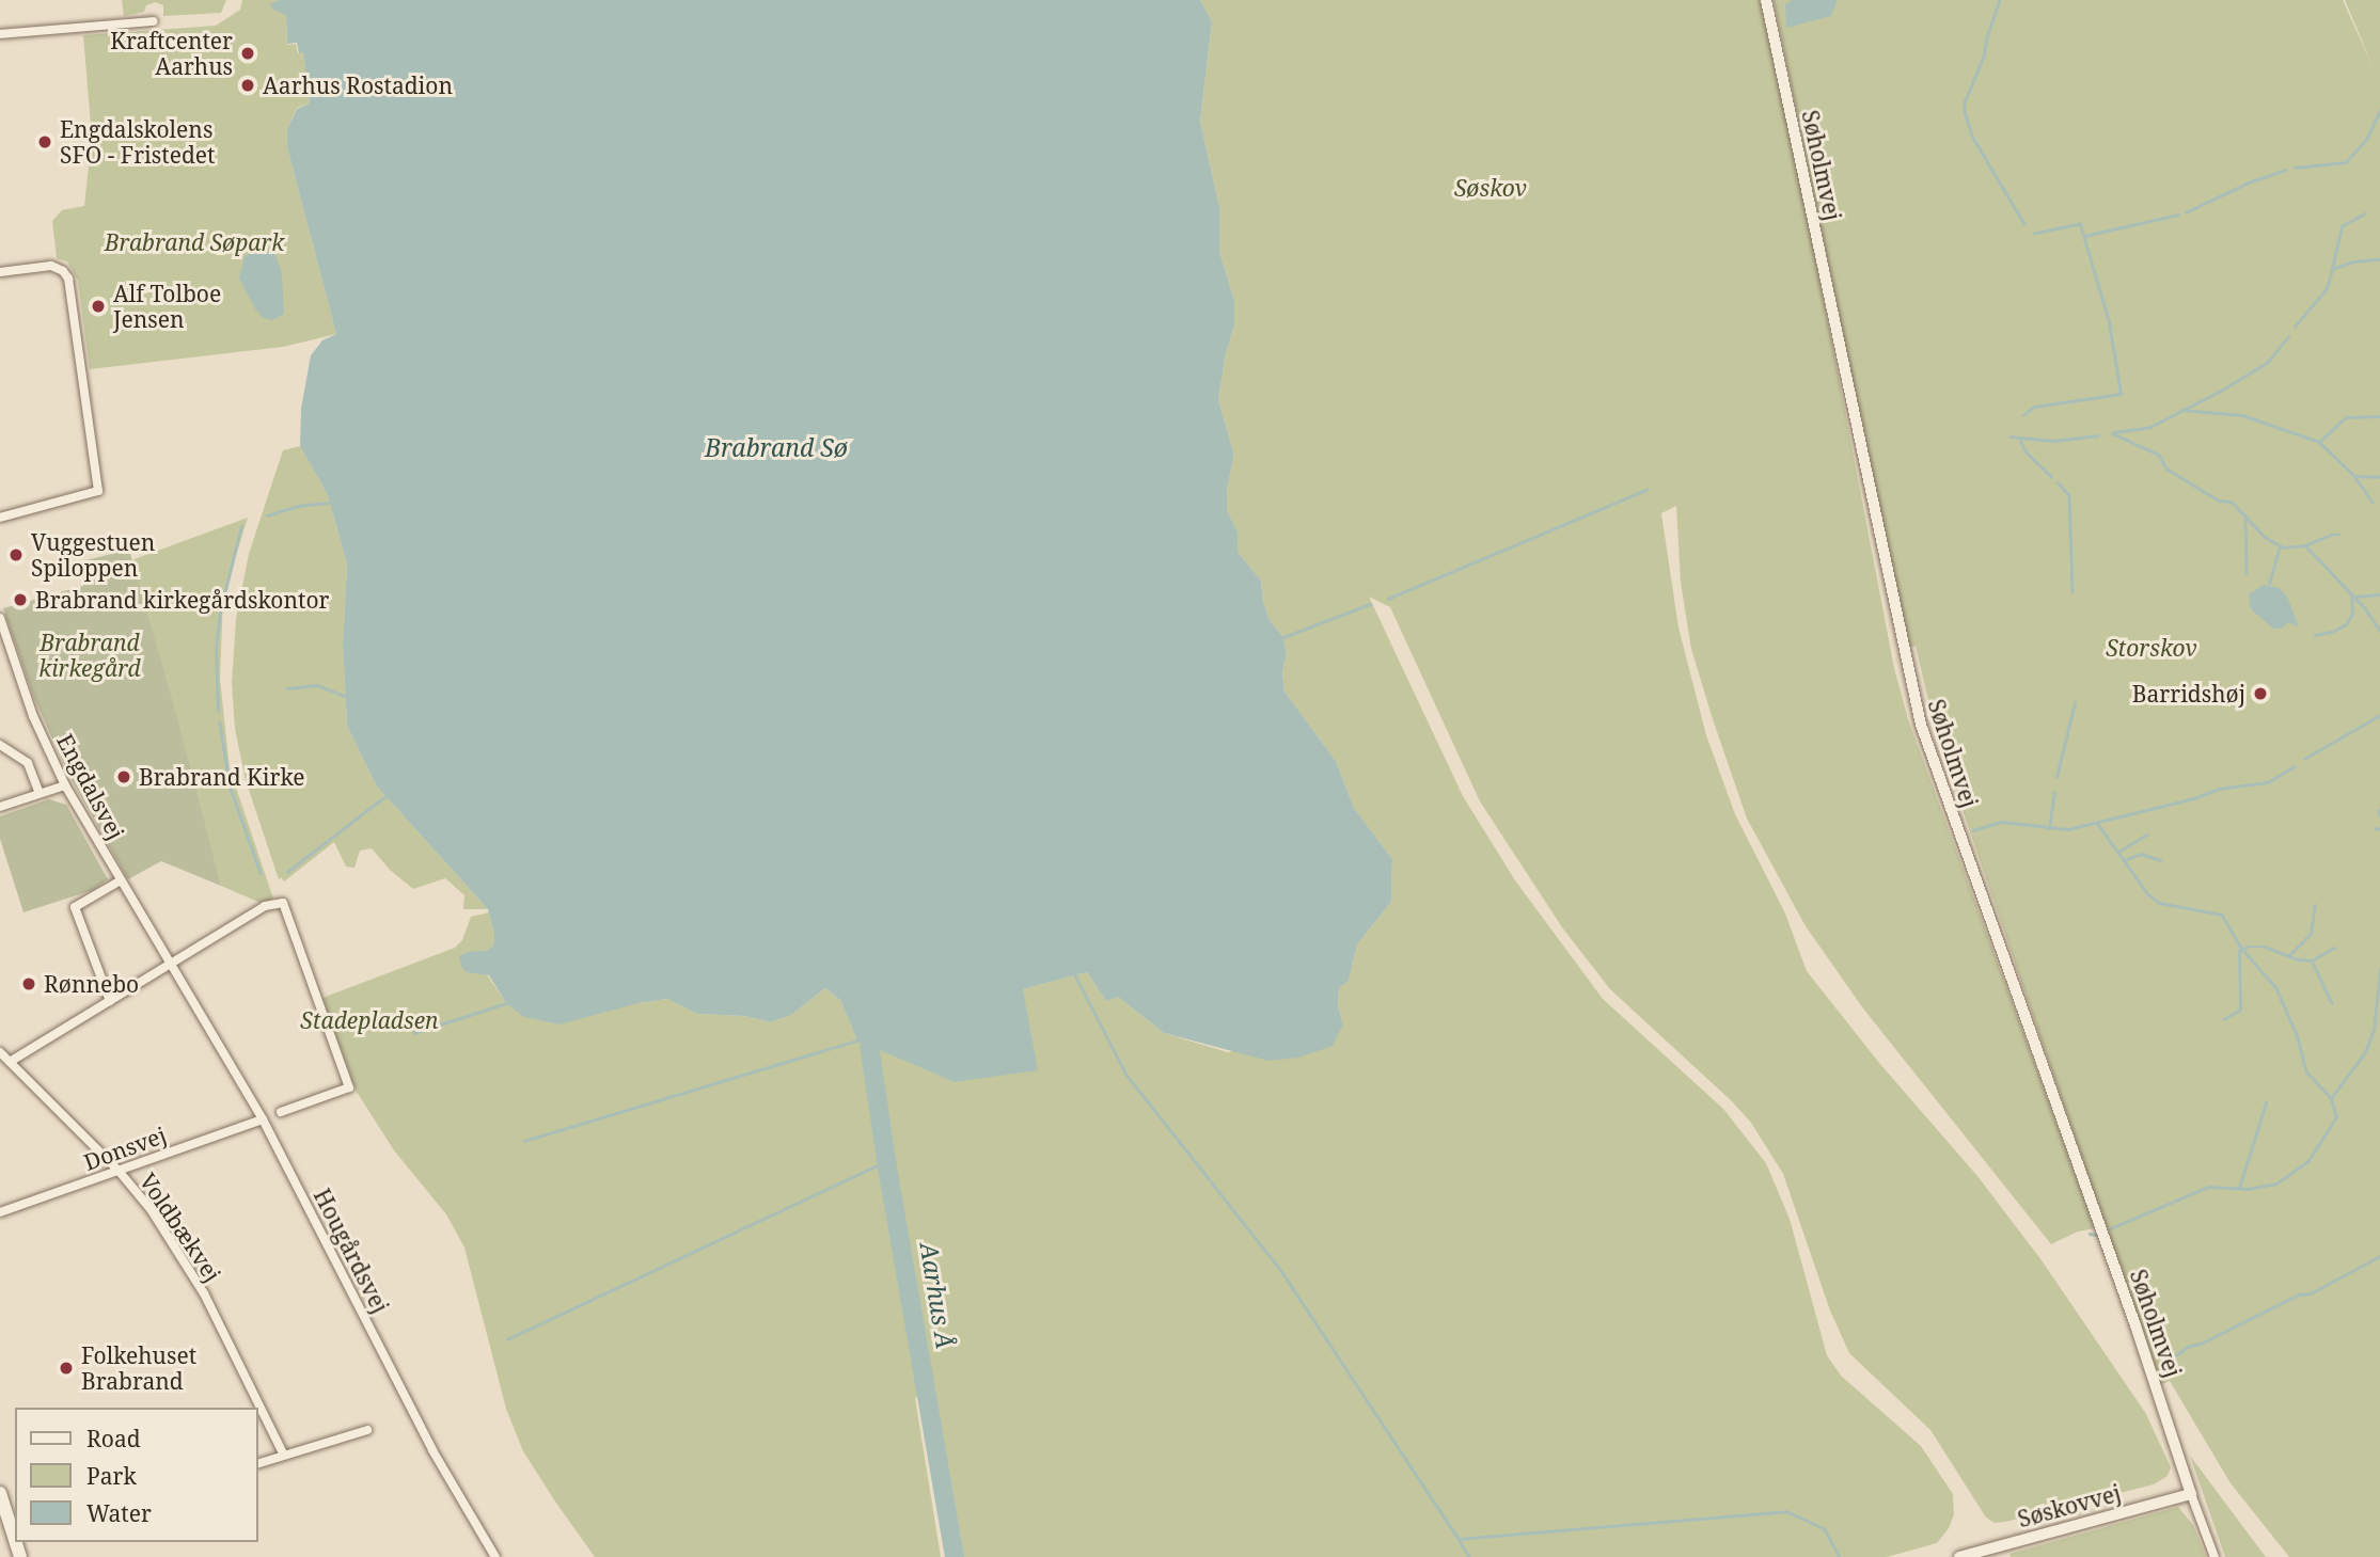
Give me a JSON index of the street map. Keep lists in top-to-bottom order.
{
  "streets": {
    "street": [
      "Søholmvej",
      "Engdalsvej",
      "Donsvej",
      "Voldbækvej",
      "Hougårdsvej",
      "Søskovvej"
    ]
  },
  "crossings": [
    ["Søholmvej", "Søskovvej"],
    ["Engdalsvej", "Hougårdsvej"],
    ["Donsvej", "Voldbækvej"],
    ["Donsvej", "Hougårdsvej"]
  ],
  "water": ["Brabrand Sø", "Aarhus Å"],
  "parks": [
    "Søskov",
    "Brabrand Søpark",
    "Brabrand kirkegård",
    "Storskov",
    "Stadepladsen"
  ],
  "places": [
    "Kraftcenter Aarhus",
    "Aarhus Rostadion",
    "Engdalskolens SFO - Fristedet",
    "Alf Tolboe Jensen",
    "Vuggestuen Spiloppen",
    "Brabrand kirkegårdskontor",
    "Barridshøj",
    "Brabrand Kirke",
    "Rønnebo",
    "Folkehuset Brabrand"
  ],
  "legend": ["Road", "Park", "Water"]
}
